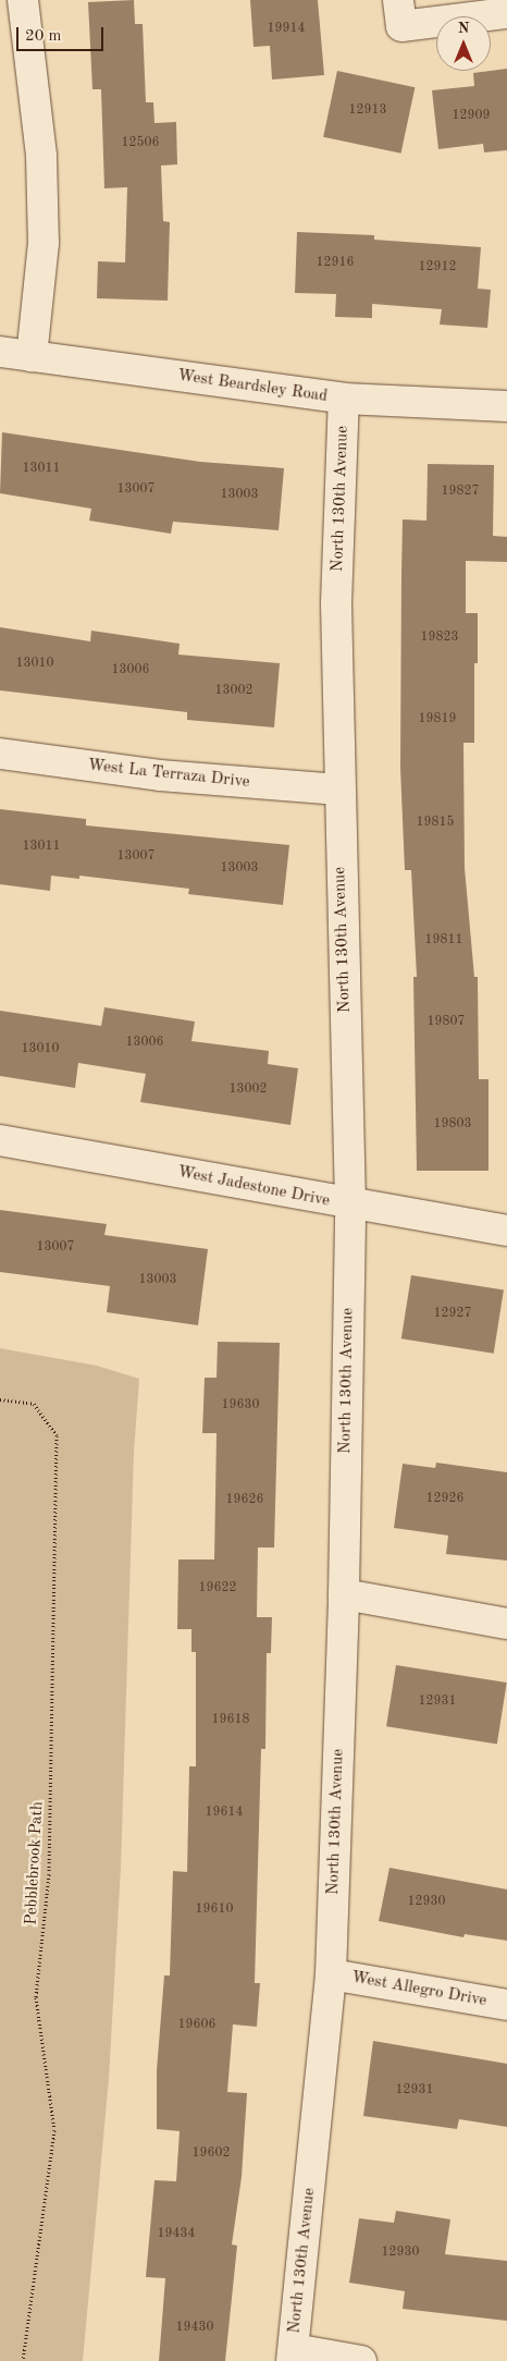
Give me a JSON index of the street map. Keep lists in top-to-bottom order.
{
  "streets": {
    "street": [
      "West Beardsley Road",
      "North 130th Avenue",
      "West La Terraza Drive",
      "West Jadestone Drive",
      "West Allegro Drive"
    ],
    "path": ["Pebblebrook Path"]
  },
  "crossings": [
    ["West Beardsley Road", "North 130th Avenue"],
    ["North 130th Avenue", "West La Terraza Drive"],
    ["North 130th Avenue", "West Jadestone Drive"],
    ["North 130th Avenue", "West Allegro Drive"]
  ],
  "house_numbers": [
    "19914",
    "12913",
    "12909",
    "12506",
    "12916",
    "12912",
    "13011",
    "13007",
    "19827",
    "13003",
    "19823",
    "13010",
    "13006",
    "13002",
    "19819",
    "19815",
    "13011",
    "13007",
    "13003",
    "19811",
    "19807",
    "13006",
    "13010",
    "13002",
    "19803",
    "13007",
    "13003",
    "12927",
    "19630",
    "12926",
    "19626",
    "19622",
    "12931",
    "19618",
    "19614",
    "12930",
    "19610",
    "19606",
    "12931",
    "19602",
    "19434",
    "12930",
    "19430"
  ],
  "scale_bar": "20 m",
  "north": "top"
}
